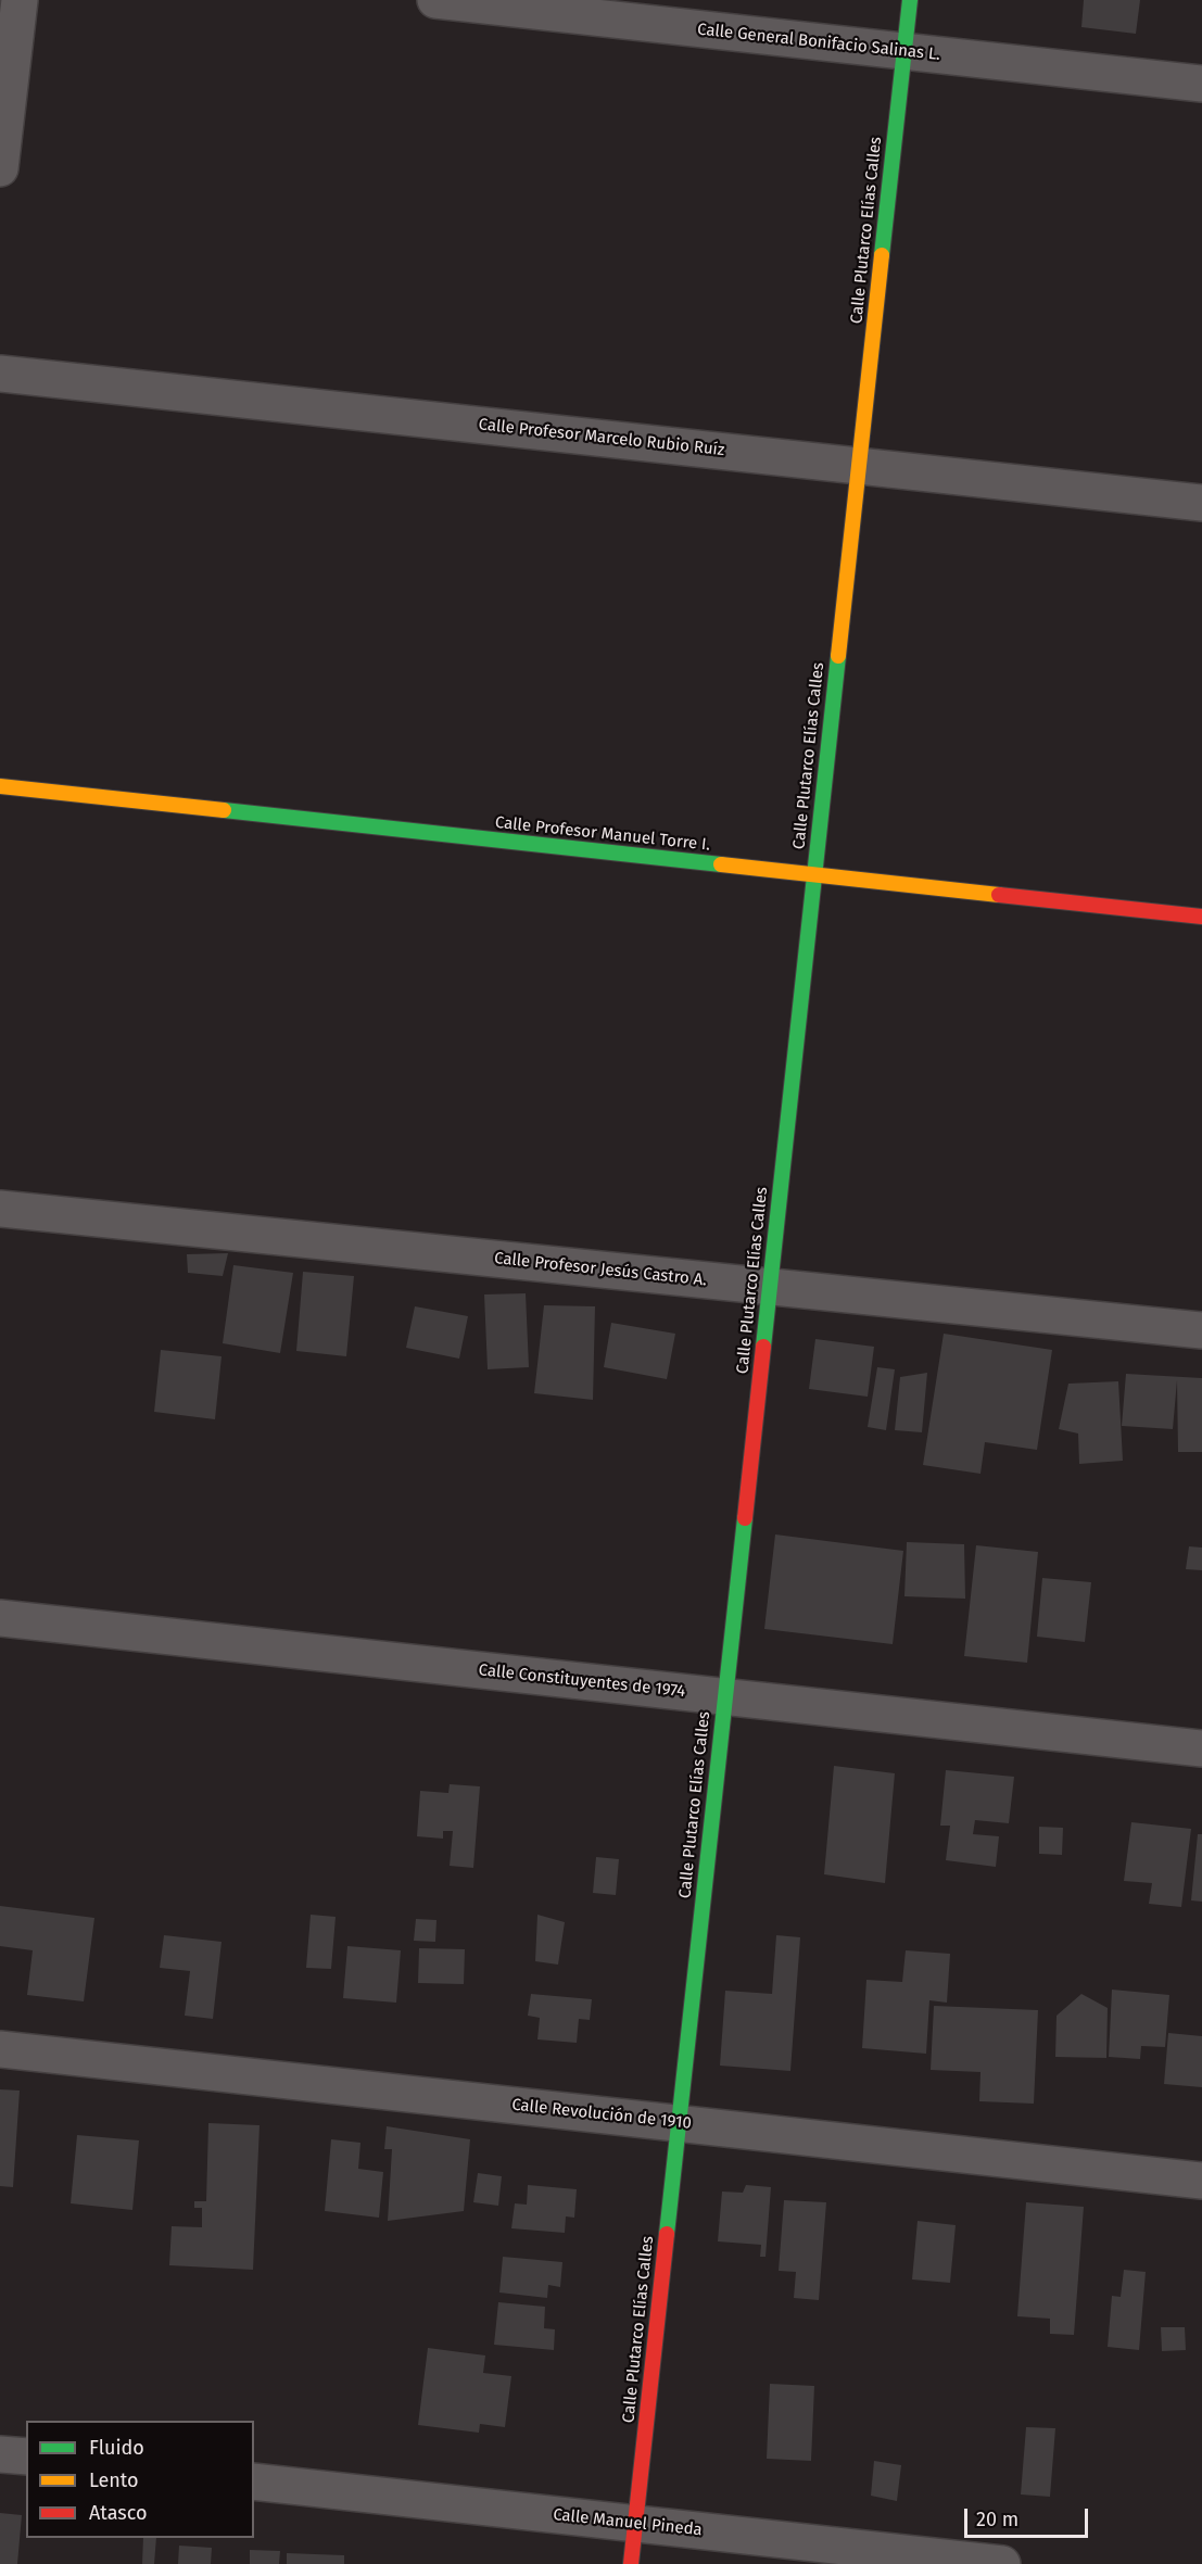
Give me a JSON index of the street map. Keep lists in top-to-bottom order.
{
  "streets": {
    "street": [
      "Calle General Bonifacio Salinas L.",
      "Calle Plutarco Elías Calles",
      "Calle Profesor Marcelo Rubio Ruíz",
      "Calle Profesor Manuel Torre I.",
      "Calle Profesor Jesús Castro A.",
      "Calle Constituyentes de 1974",
      "Calle Revolución de 1910",
      "Calle Manuel Pineda"
    ]
  },
  "crossings": [
    ["Calle General Bonifacio Salinas L.", "Calle Plutarco Elías Calles"],
    ["Calle Plutarco Elías Calles", "Calle Profesor Marcelo Rubio Ruíz"],
    ["Calle Plutarco Elías Calles", "Calle Profesor Manuel Torre I."],
    ["Calle Plutarco Elías Calles", "Calle Profesor Jesús Castro A."],
    ["Calle Plutarco Elías Calles", "Calle Constituyentes de 1974"],
    ["Calle Plutarco Elías Calles", "Calle Revolución de 1910"],
    ["Calle Plutarco Elías Calles", "Calle Manuel Pineda"]
  ],
  "legend": ["Fluido", "Lento", "Atasco"],
  "scale_bar": "20 m"
}
